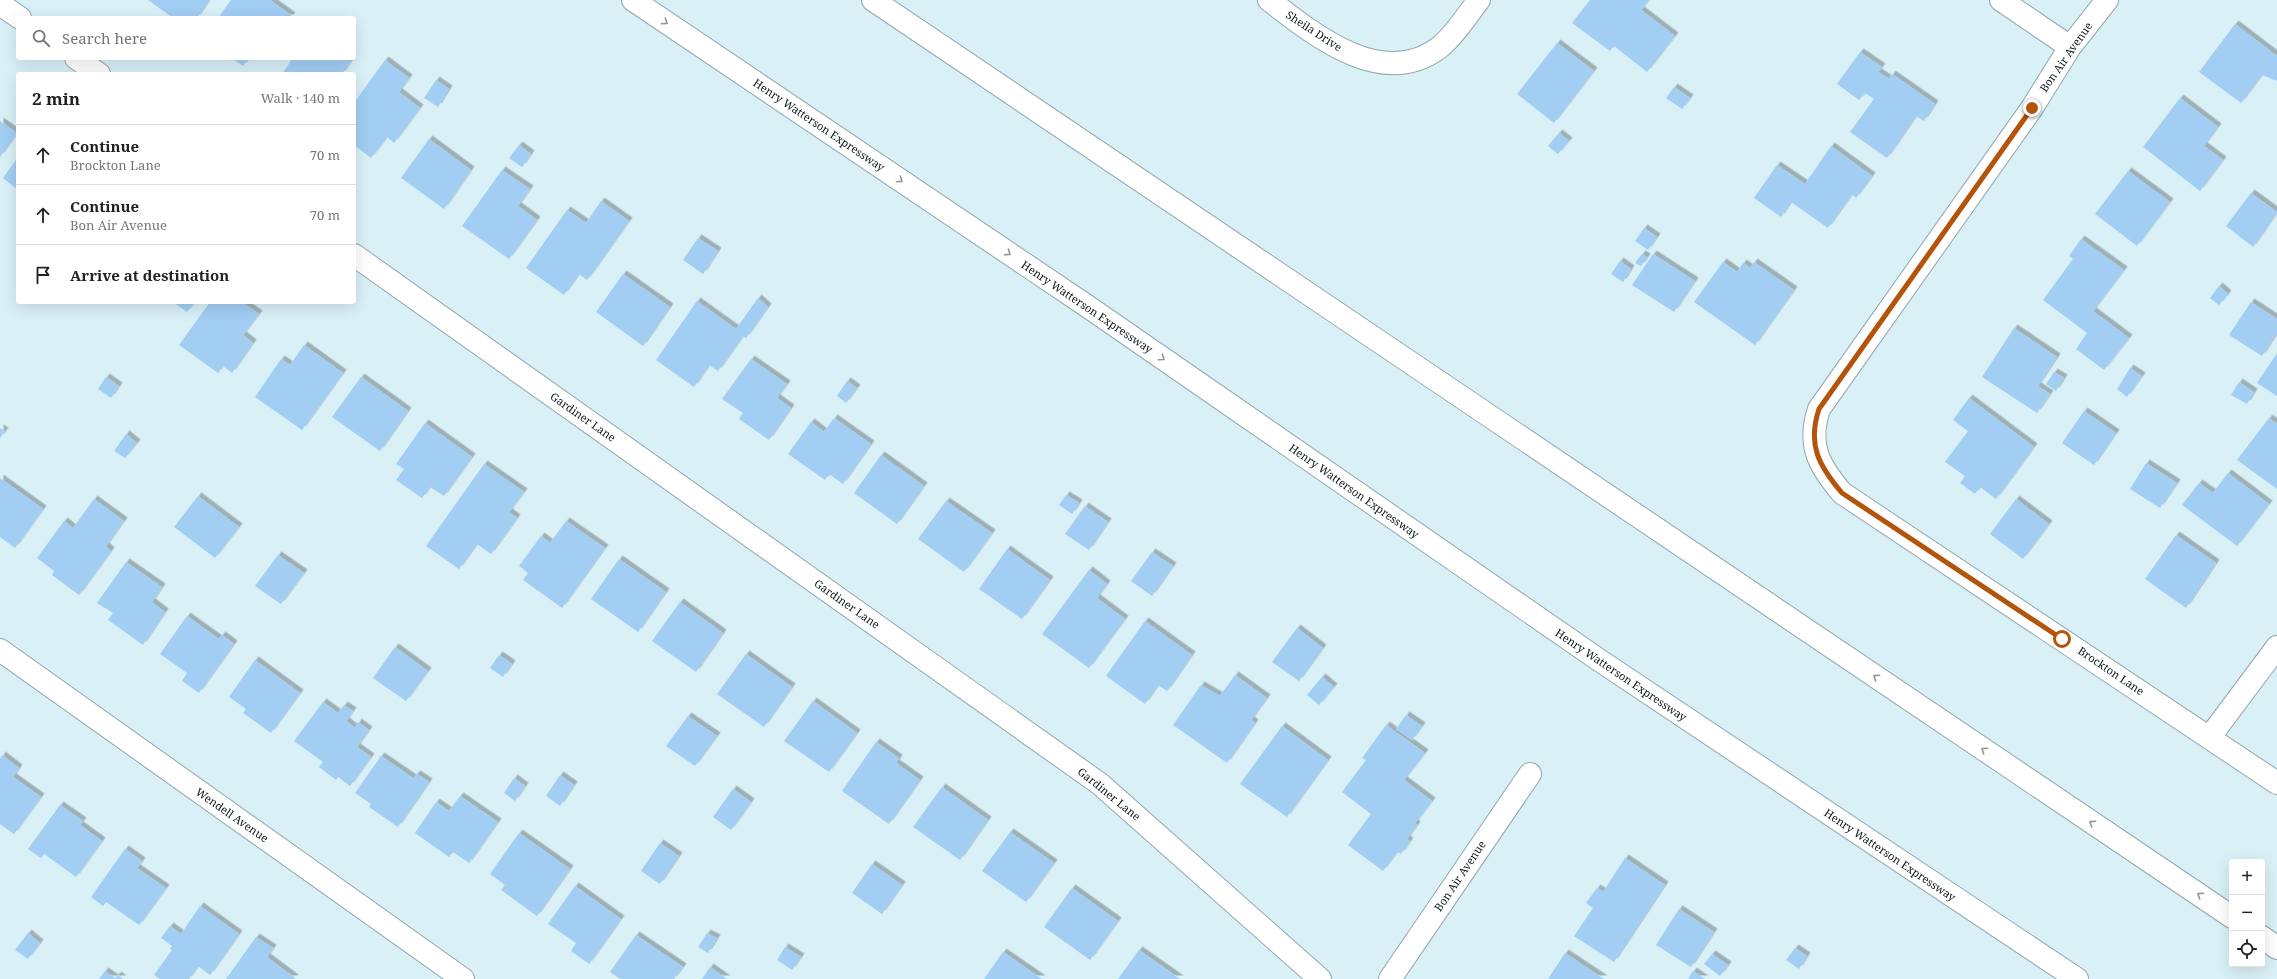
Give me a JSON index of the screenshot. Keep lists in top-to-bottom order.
{
  "streets": {
    "main road": [
      "Sheila Drive",
      "Bon Air Avenue",
      "Henry Watterson Expressway",
      "Gardiner Lane",
      "Brockton Lane",
      "Wendell Avenue"
    ]
  },
  "crossings": [
    ["Bon Air Avenue", "Brockton Lane"]
  ],
  "page": {
    "search": "Search here",
    "heading": ["2 min", "Walk · 140 m"],
    "list": [
      ["Continue", "Brockton Lane", "70 m"],
      ["Continue", "Bon Air Avenue", "70 m"],
      "Arrive at destination"
    ],
    "map_buttons": ["+", "−"]
  }
}
